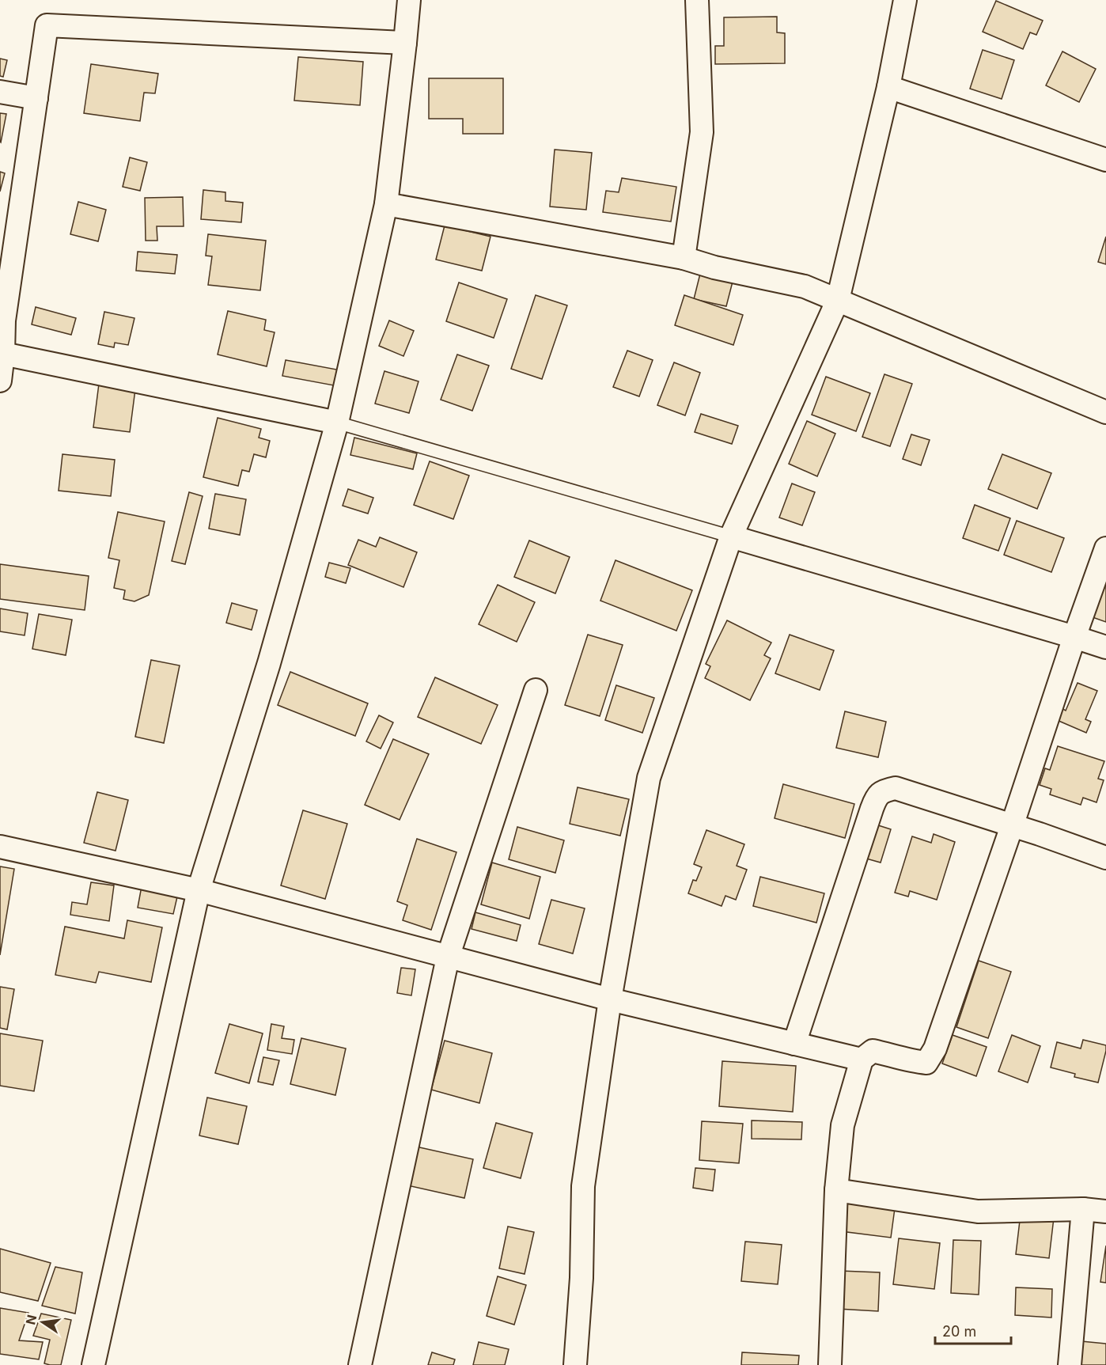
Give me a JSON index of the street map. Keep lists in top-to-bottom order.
{
  "scale_bar": "20 m",
  "north": "left"
}
